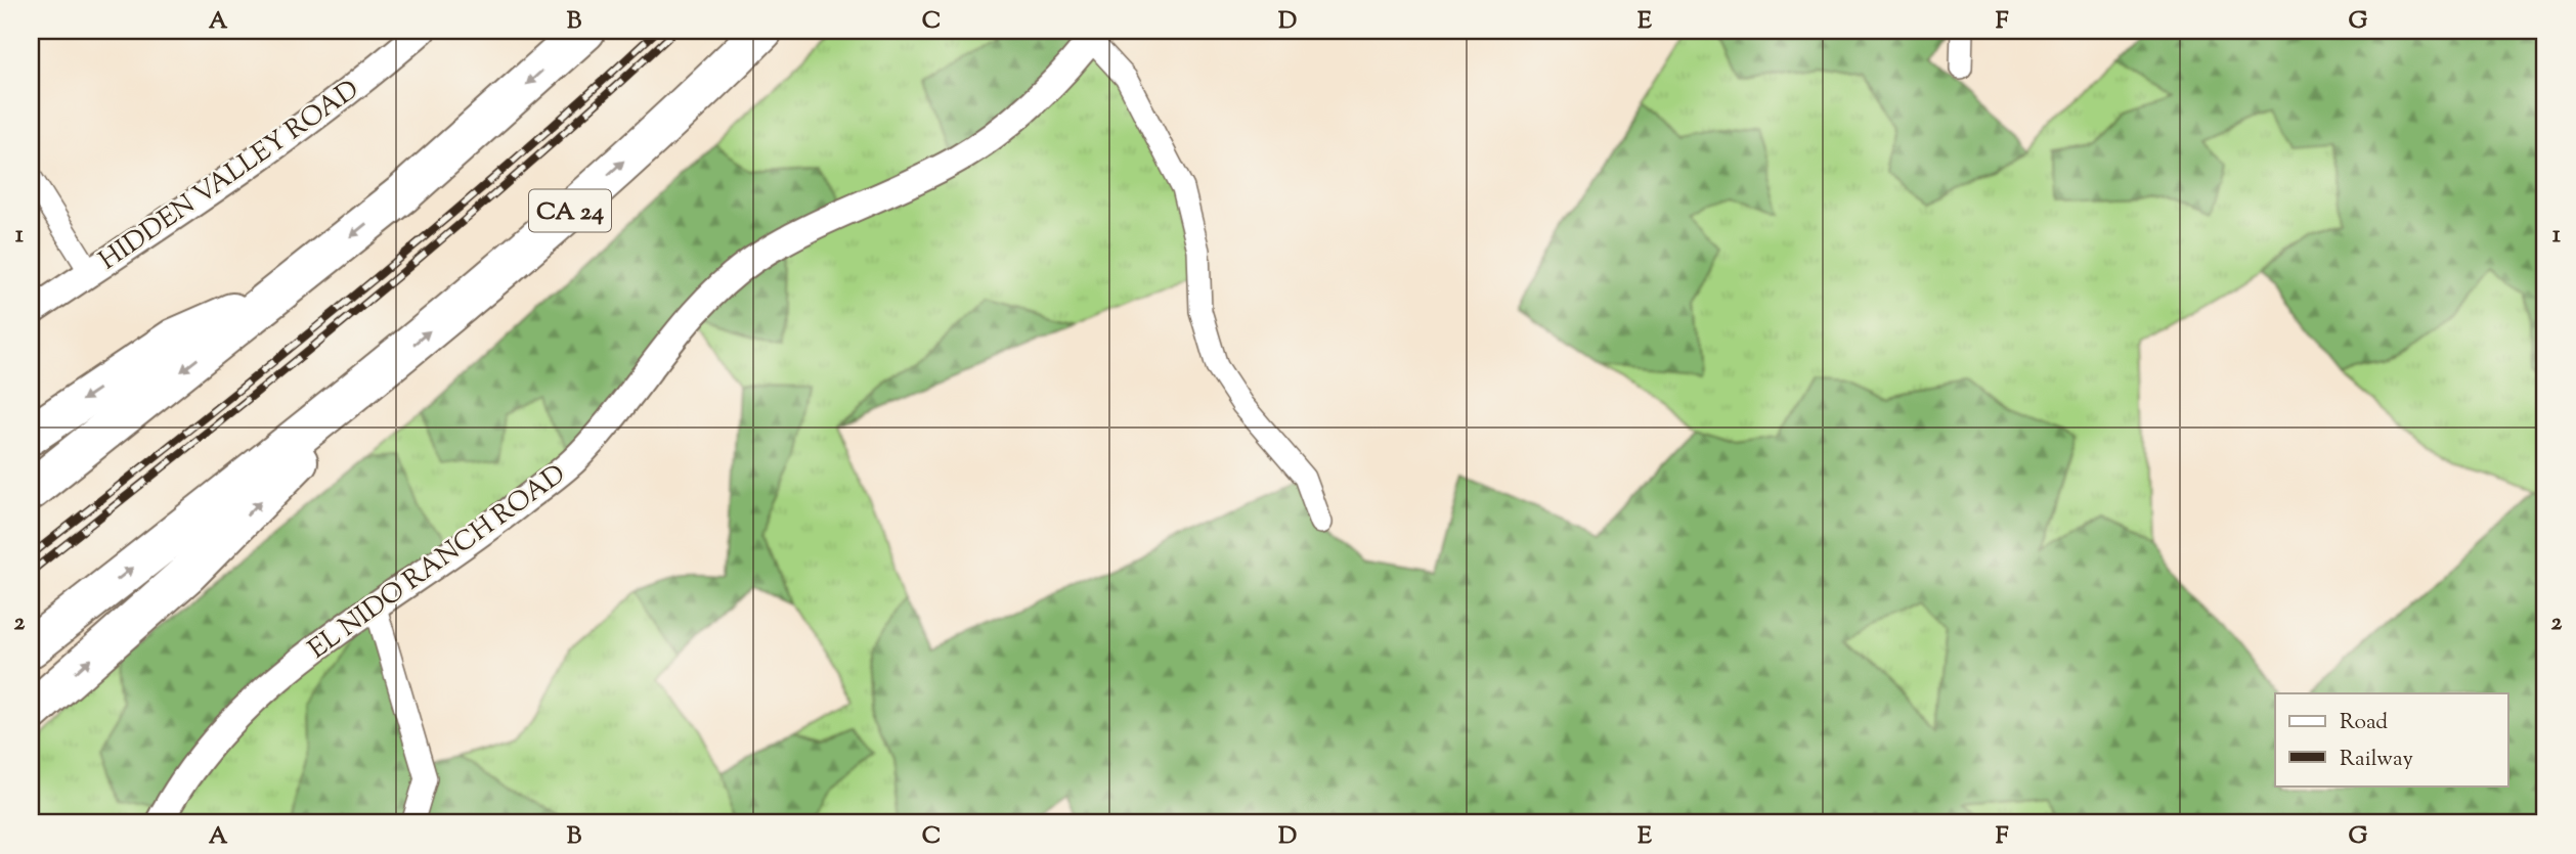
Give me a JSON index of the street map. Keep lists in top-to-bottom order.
{
  "streets": {
    "highway": ["CA 24"],
    "street": ["HIDDEN VALLEY ROAD", "EL NIDO RANCH ROAD"]
  },
  "legend": ["Road", "Railway"],
  "grid": {
    "columns": [
      "A",
      "B",
      "C",
      "D",
      "E",
      "F",
      "G"
    ],
    "rows": ["1", "2"]
  }
}
